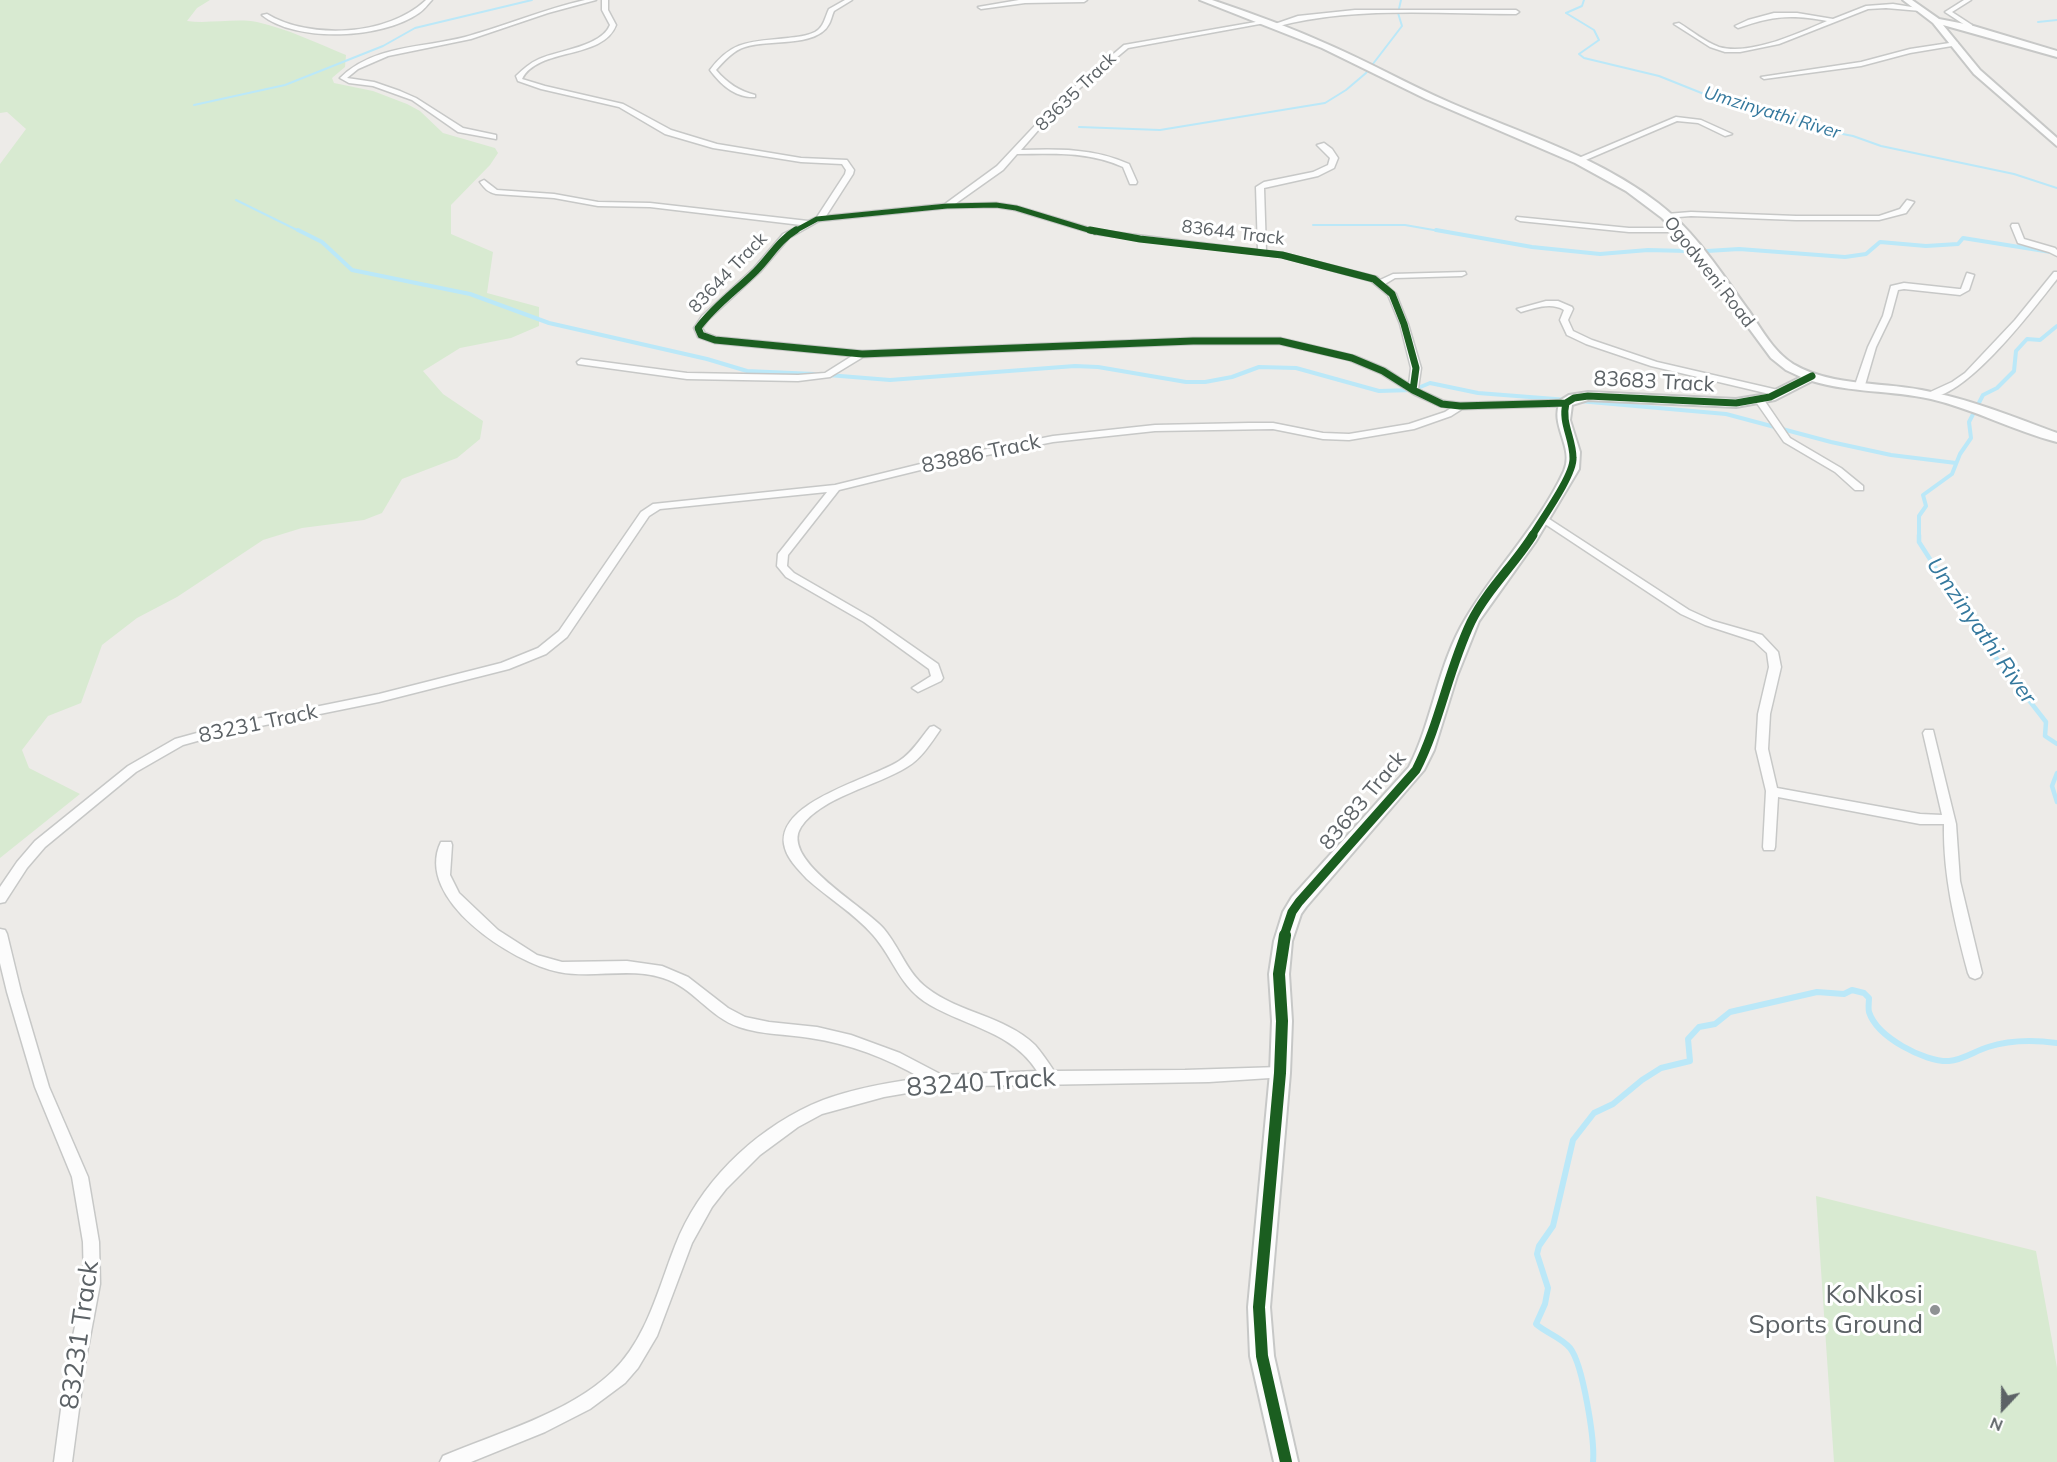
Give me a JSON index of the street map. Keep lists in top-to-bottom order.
{
  "streets": {
    "street": [
      "83635 Track",
      "83644 Track",
      "Ogodweni Road",
      "83683 Track",
      "83886 Track",
      "83231 Track",
      "83240 Track"
    ]
  },
  "crossings": [
    ["83635 Track", "83644 Track"],
    ["83635 Track", "Ogodweni Road"],
    ["83644 Track", "83683 Track"],
    ["83644 Track", "83886 Track"],
    ["Ogodweni Road", "83683 Track"],
    ["83683 Track", "83240 Track"],
    ["83886 Track", "83231 Track"]
  ],
  "water": ["Umzinyathi River"],
  "places": ["KoNkosi Sports Ground"],
  "north": "bottom"
}
